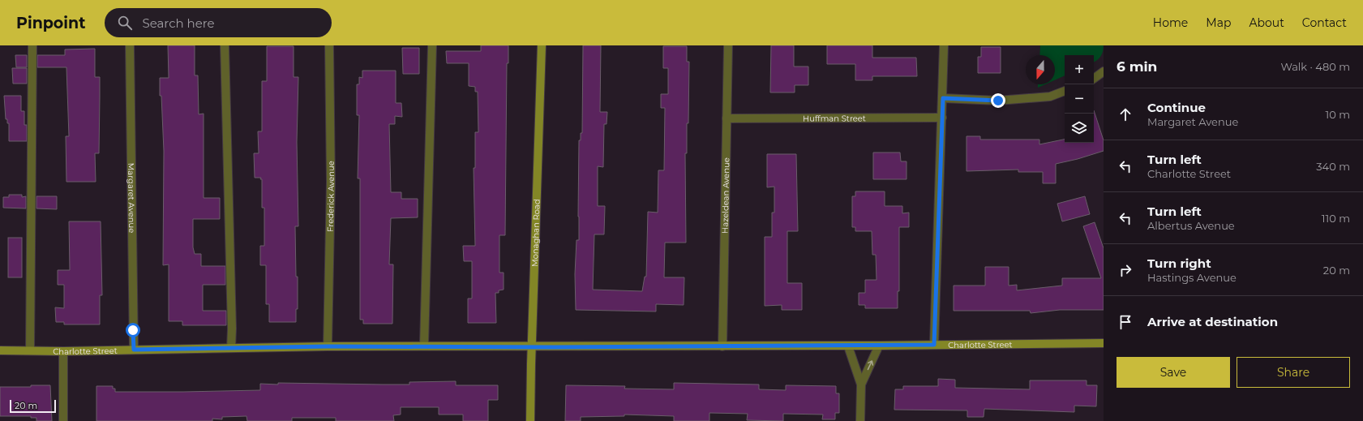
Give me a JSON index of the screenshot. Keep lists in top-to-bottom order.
{
  "streets": {
    "main road": ["Monaghan Road", "Charlotte Street"],
    "street": [
      "Huffman Street",
      "Hazeldean Avenue",
      "Frederick Avenue",
      "Margaret Avenue"
    ]
  },
  "crossings": [
    ["Huffman Street", "Hazeldean Avenue"],
    ["Hazeldean Avenue", "Charlotte Street"],
    ["Frederick Avenue", "Charlotte Street"],
    ["Margaret Avenue", "Charlotte Street"],
    ["Monaghan Road", "Charlotte Street"]
  ],
  "scale_bar": "20 m",
  "north": "bottom",
  "page": {
    "header": "Pinpoint",
    "search": "Search here",
    "nav": [
      "Home",
      "Map",
      "About",
      "Contact"
    ],
    "heading": ["6 min", "Walk · 480 m"],
    "map_buttons": ["+", "−"],
    "list": [
      ["Continue", "Margaret Avenue", "10 m"],
      ["Turn left", "Charlotte Street", "340 m"],
      ["Turn left", "Albertus Avenue", "110 m"],
      ["Turn right", "Hastings Avenue", "20 m"],
      "Arrive at destination"
    ],
    "buttons": ["Save", "Share"],
    "scale": "20 m"
  }
}
